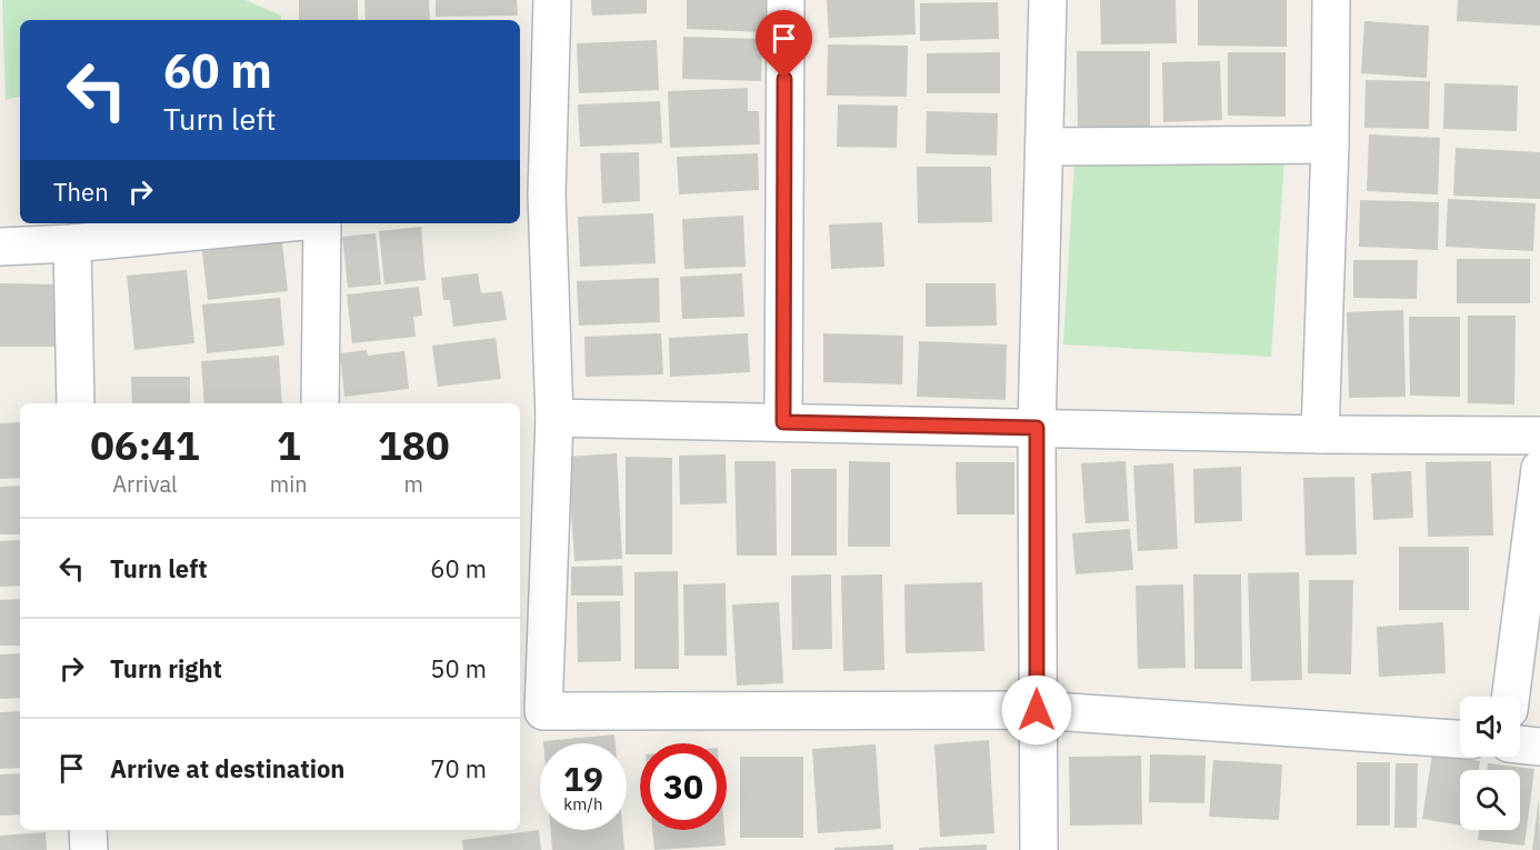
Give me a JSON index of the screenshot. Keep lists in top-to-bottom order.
{
  "page": {
    "turn": ["60 m", "Turn left"],
    "then": "Then",
    "eta": [
      "06:41",
      "Arrival",
      "1",
      "min",
      "180",
      "m"
    ],
    "list": [
      {
        "name": "Turn left",
        "value": "60 m"
      },
      {
        "name": "Turn right",
        "value": "50 m"
      },
      {
        "name": "Arrive at destination",
        "value": "70 m"
      }
    ],
    "speed": "19 km/h",
    "limit": "30"
  }
}
